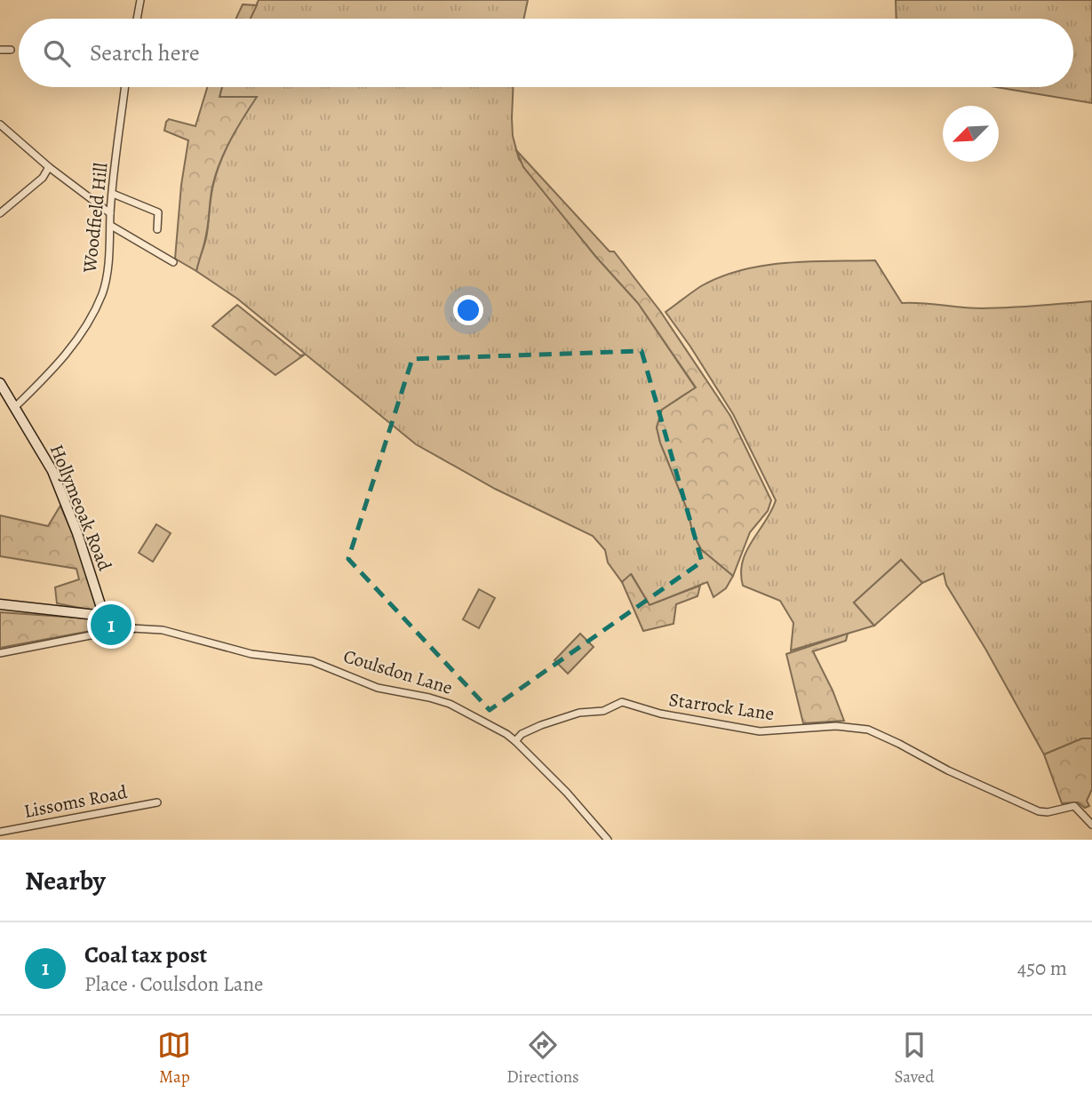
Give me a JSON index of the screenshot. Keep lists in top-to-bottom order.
{
  "streets": {
    "street": [
      "Woodfield Hill",
      "Hollymeoak Road",
      "Coulsdon Lane",
      "Starrock Lane",
      "Lissoms Road"
    ]
  },
  "crossings": [
    ["Woodfield Hill", "Hollymeoak Road"],
    ["Hollymeoak Road", "Coulsdon Lane"],
    ["Coulsdon Lane", "Starrock Lane"]
  ],
  "north": "bottom left",
  "page": {
    "search": "Search here",
    "pins": "1",
    "heading": "Nearby",
    "list": [
      {
        "mark": "1",
        "name": "Coal tax post",
        "note": "Place · Coulsdon Lane",
        "value": "450 m"
      }
    ],
    "nav": ["Map", "Directions", "Saved"]
  }
}
